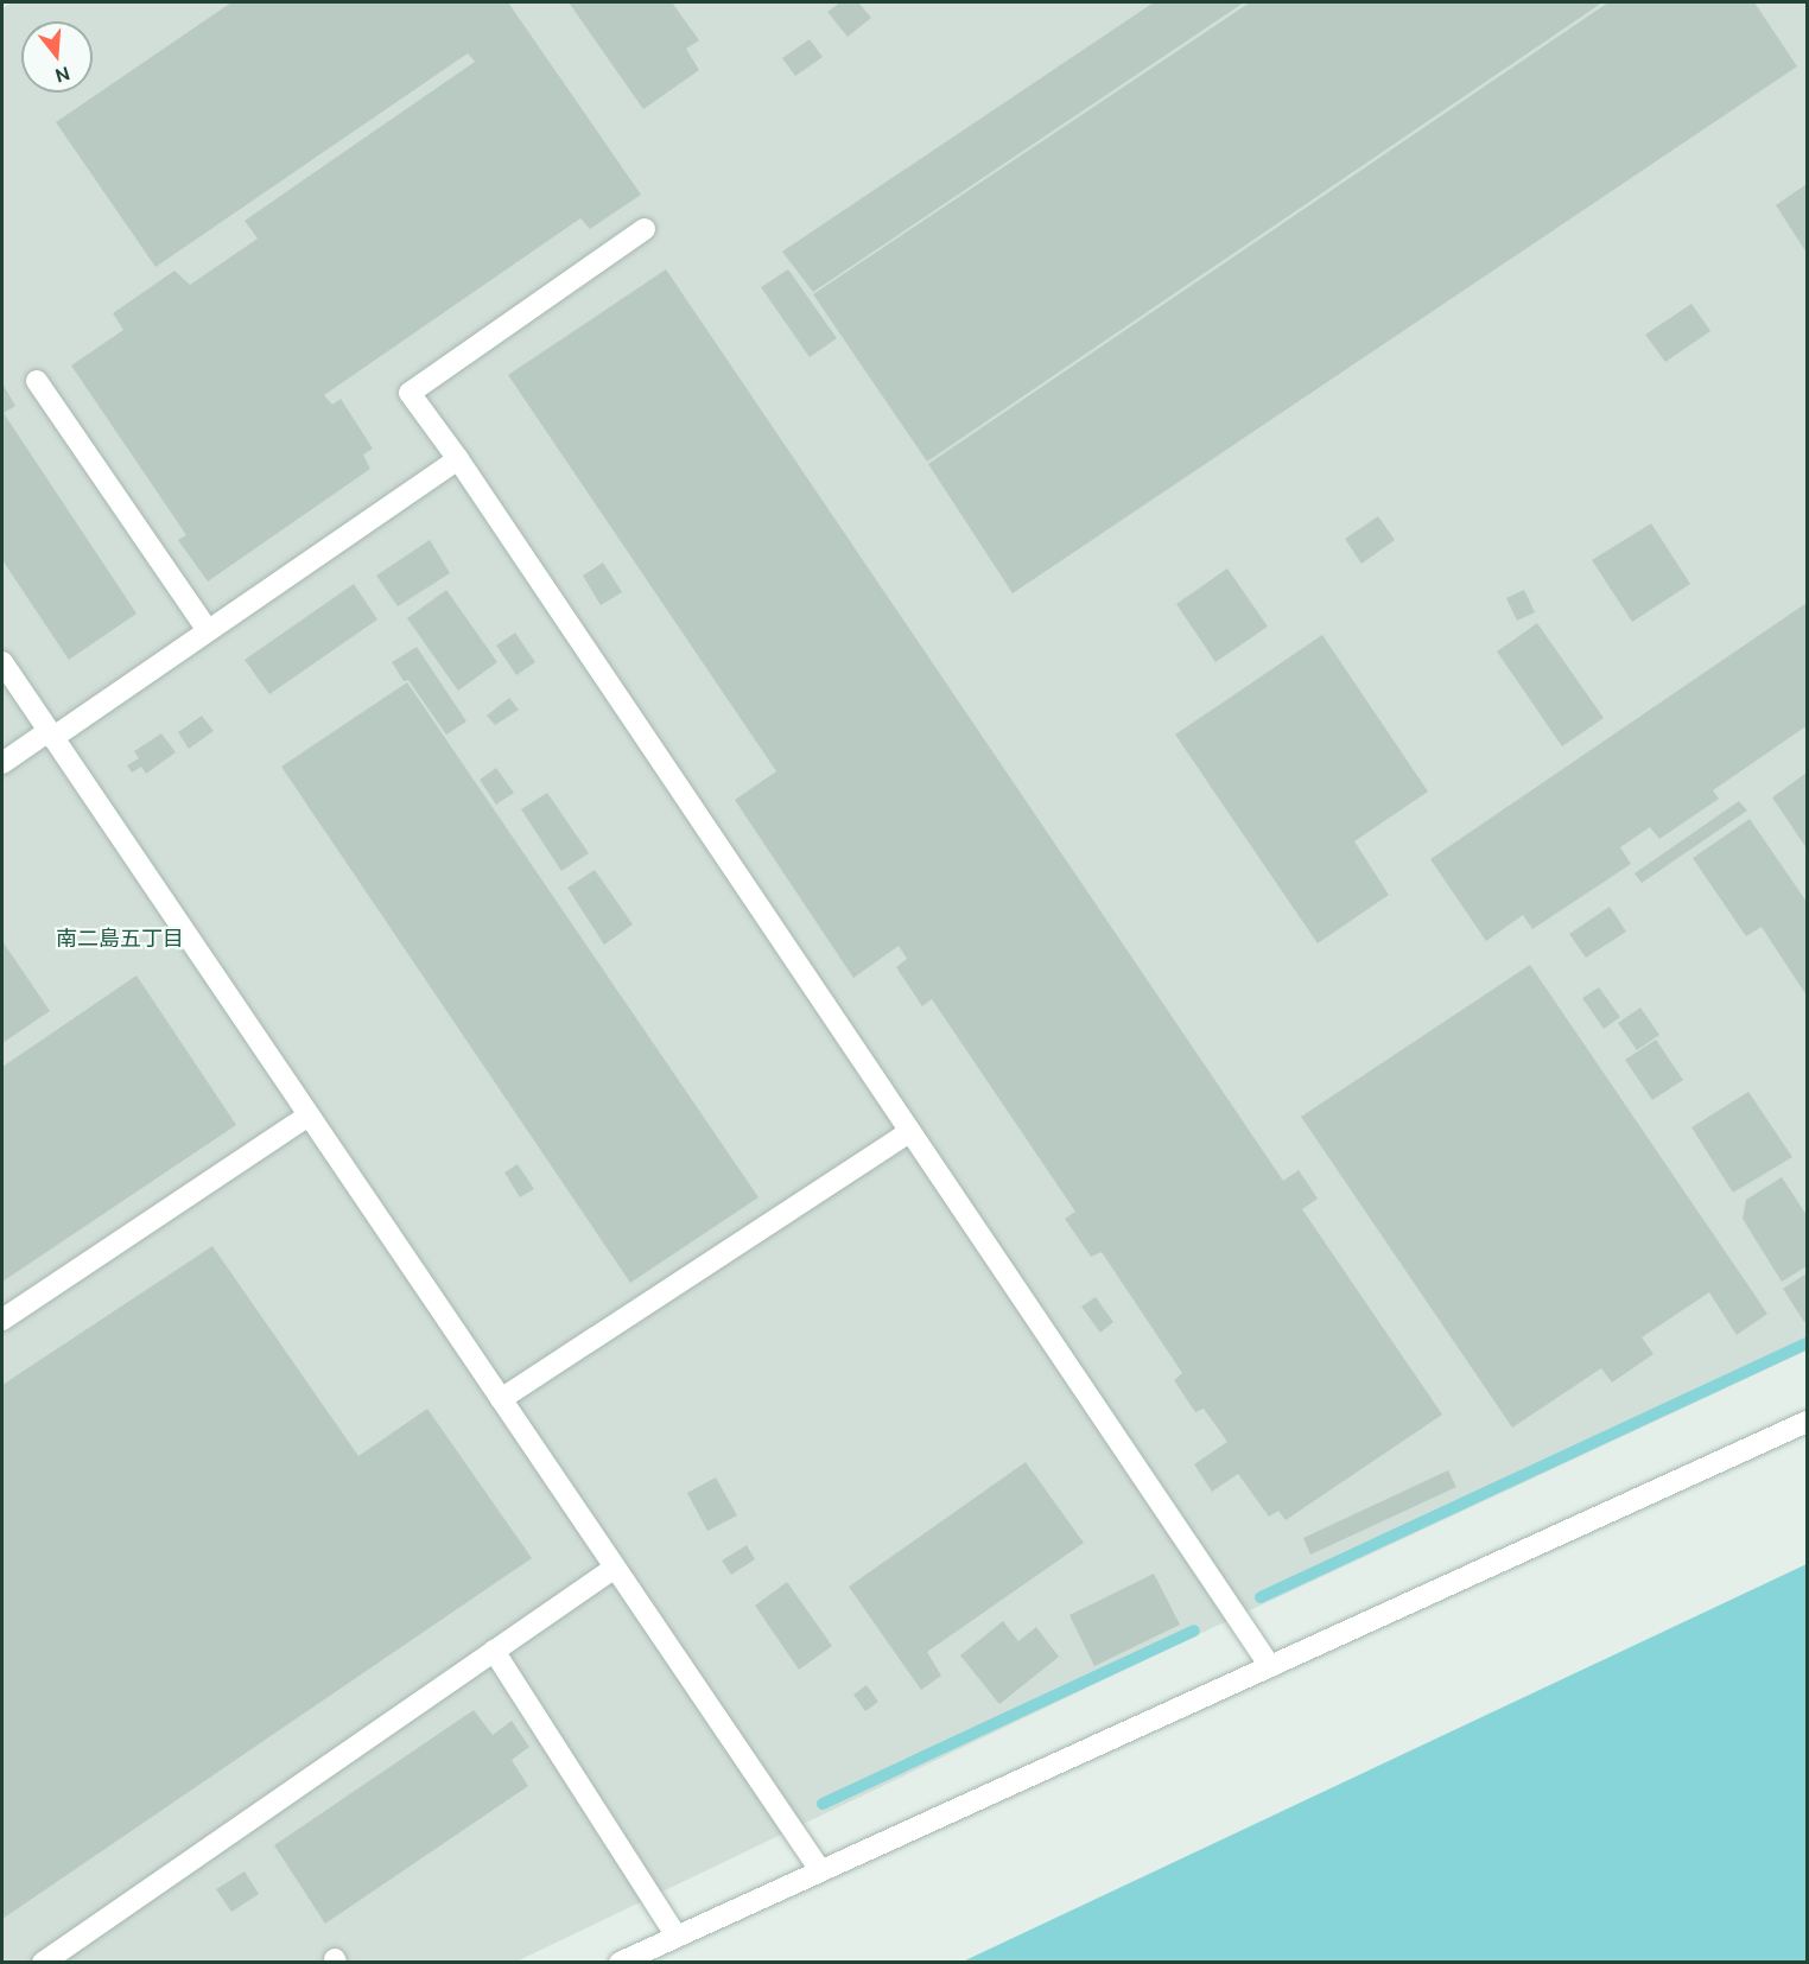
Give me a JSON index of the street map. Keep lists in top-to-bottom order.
{
  "districts": ["南二島五丁目"],
  "north": "bottom"
}
